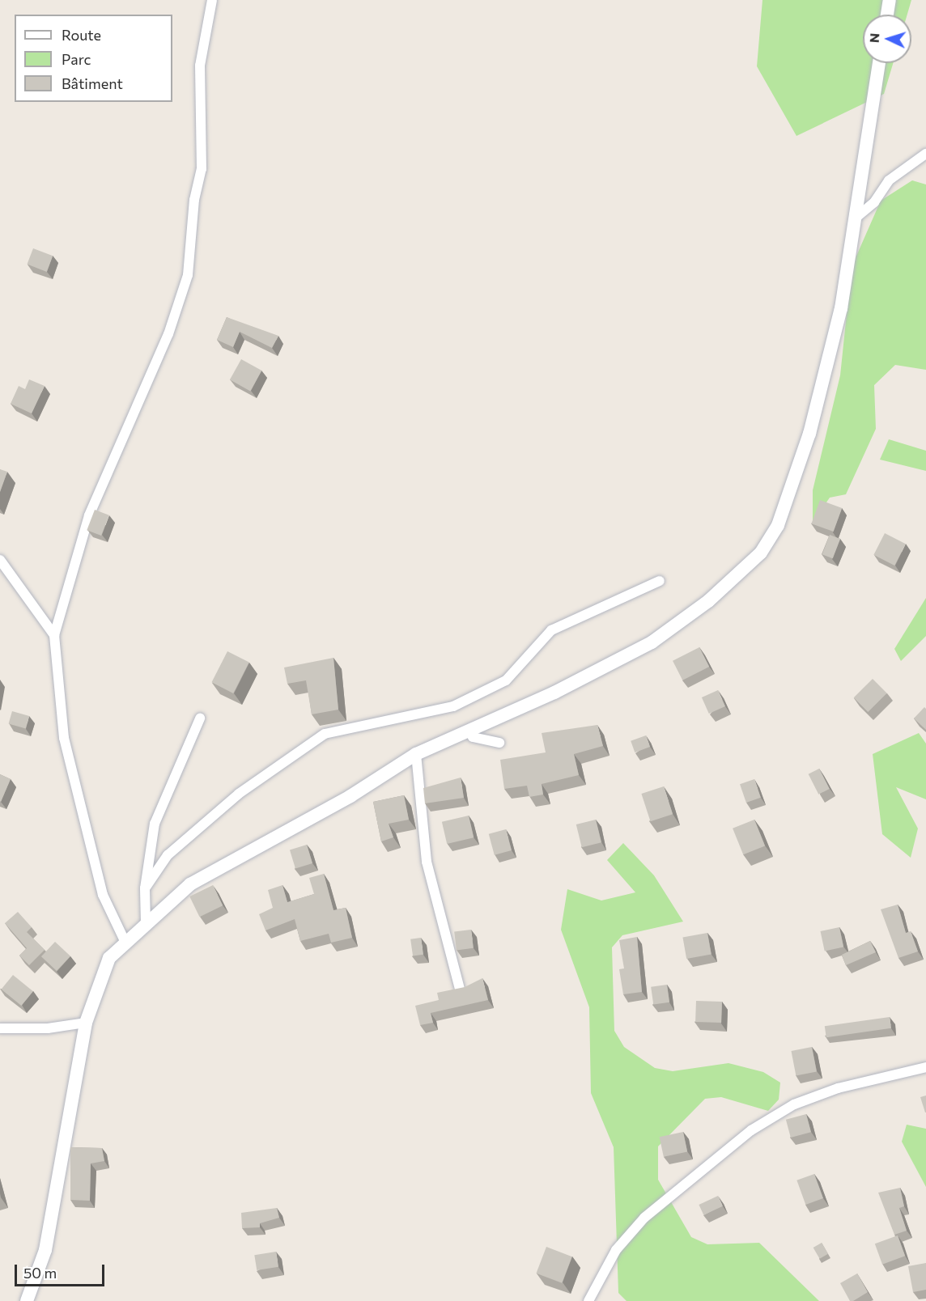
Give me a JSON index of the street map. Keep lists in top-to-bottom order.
{
  "legend": ["Route", "Parc", "Bâtiment"],
  "scale_bar": "50 m",
  "north": "left"
}
